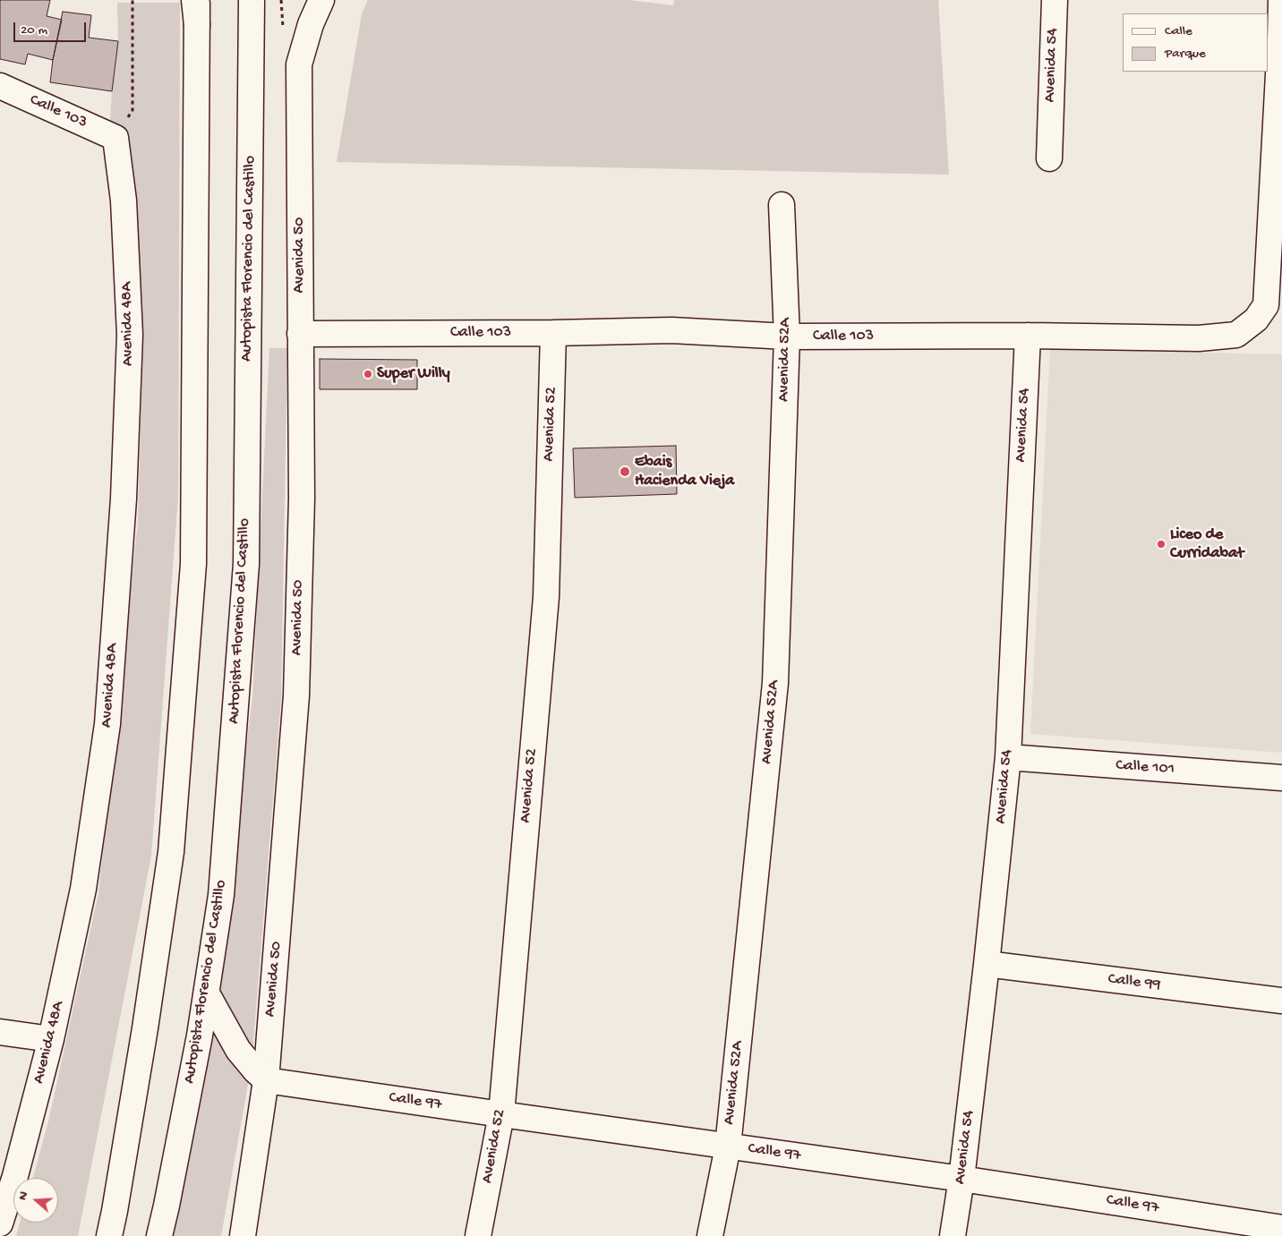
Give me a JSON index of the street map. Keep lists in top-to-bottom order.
{
  "streets": {
    "main road": [
      "Avenida 54",
      "Calle 103",
      "Avenida 50",
      "Autopista Florencio del Castillo",
      "Avenida 48A",
      "Avenida 52A",
      "Avenida 52",
      "Calle 101",
      "Calle 99",
      "Calle 97"
    ]
  },
  "crossings": [
    ["Avenida 54", "Calle 103"],
    ["Avenida 54", "Calle 101"],
    ["Avenida 54", "Calle 99"],
    ["Avenida 54", "Calle 97"],
    ["Calle 103", "Avenida 50"],
    ["Calle 103", "Avenida 48A"],
    ["Calle 103", "Avenida 52A"],
    ["Calle 103", "Avenida 52"],
    ["Avenida 50", "Calle 97"],
    ["Avenida 52A", "Calle 97"],
    ["Avenida 52", "Calle 97"]
  ],
  "places": ["Super Willy", "Ebais Hacienda Vieja", "Liceo de Curridabat"],
  "legend": ["Calle", "Parque"],
  "scale_bar": "20 m",
  "north": "left"
}
